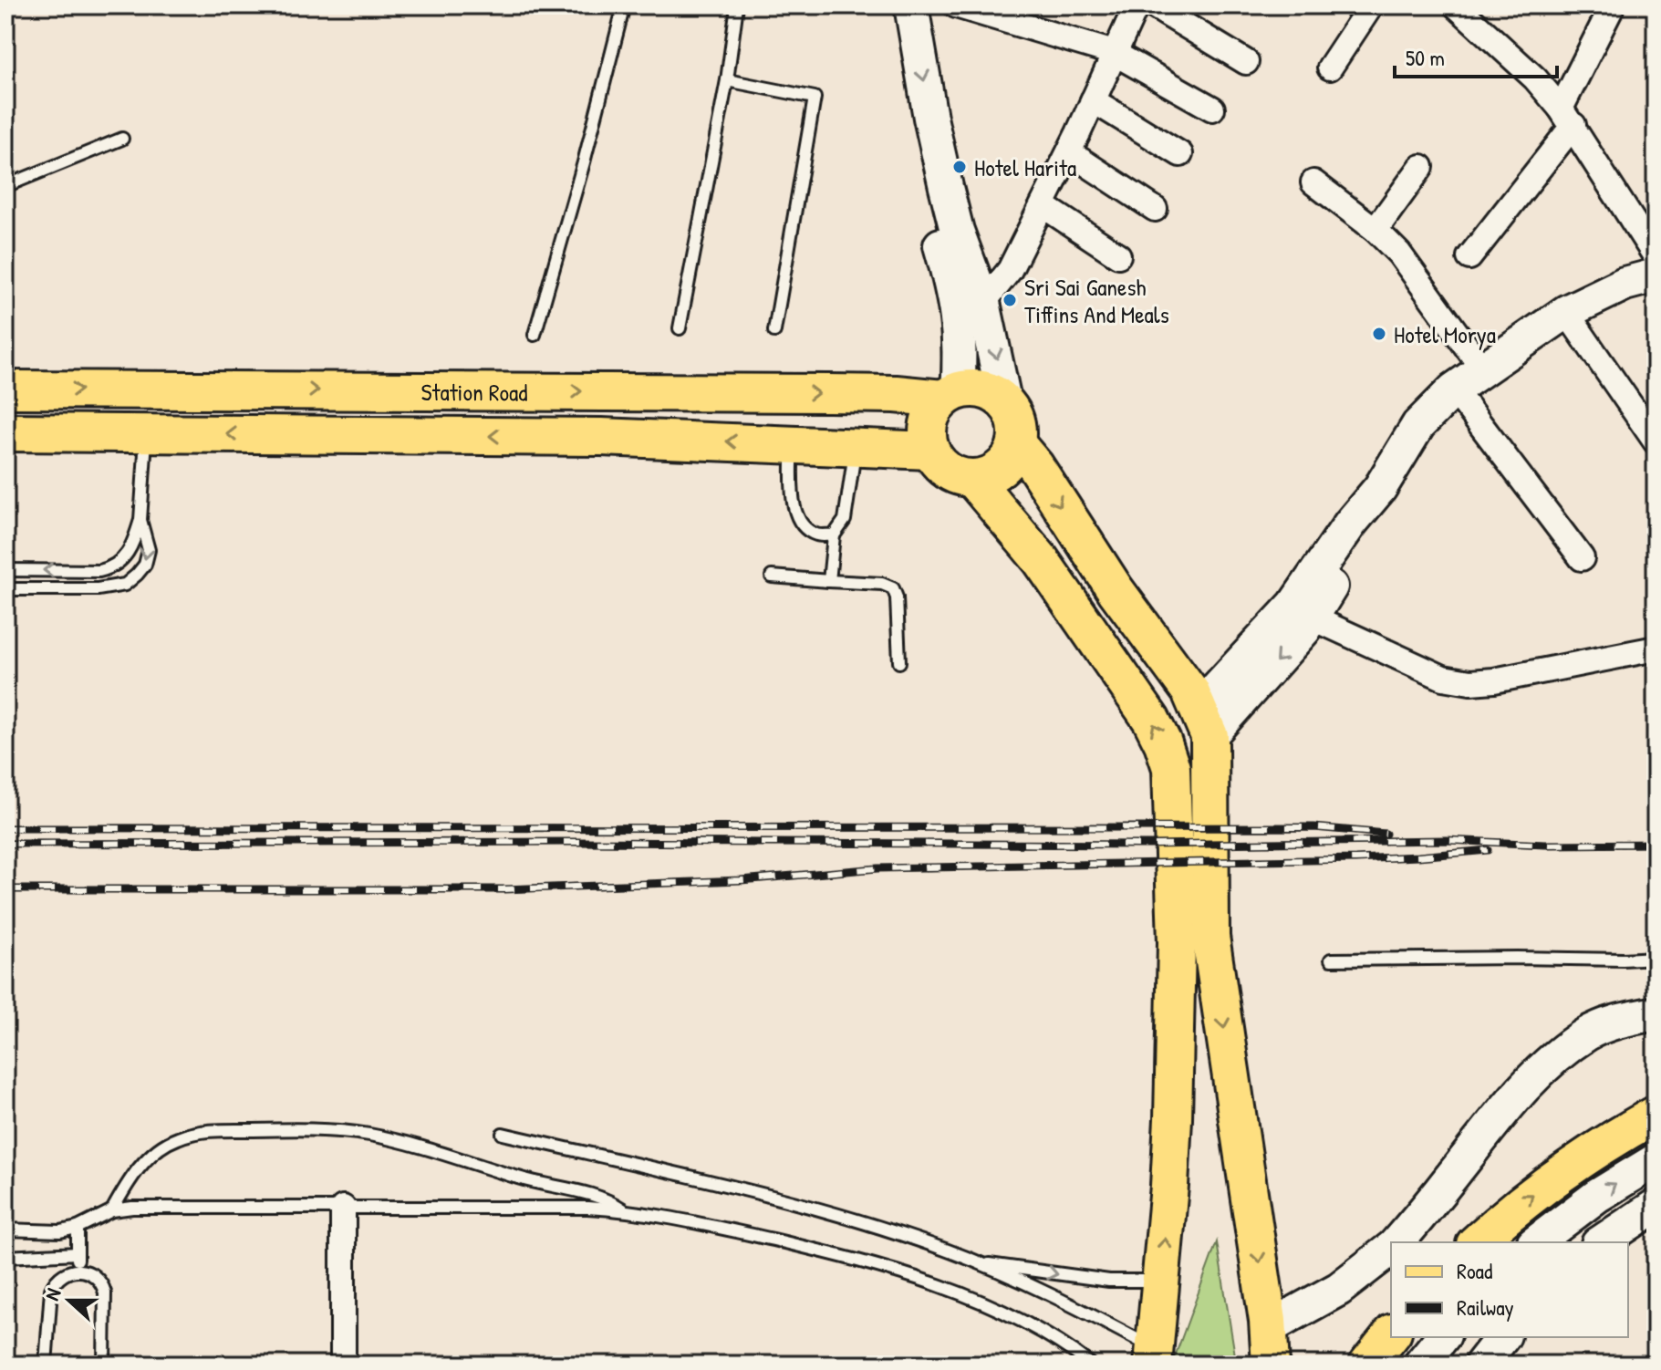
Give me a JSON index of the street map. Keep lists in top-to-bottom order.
{
  "streets": {
    "main road": ["Station Road"]
  },
  "places": ["Hotel Harita", "Sri Sai Ganesh Tiffins And Meals", "Hotel Morya"],
  "legend": ["Road", "Railway"],
  "scale_bar": "50 m",
  "north": "left"
}
